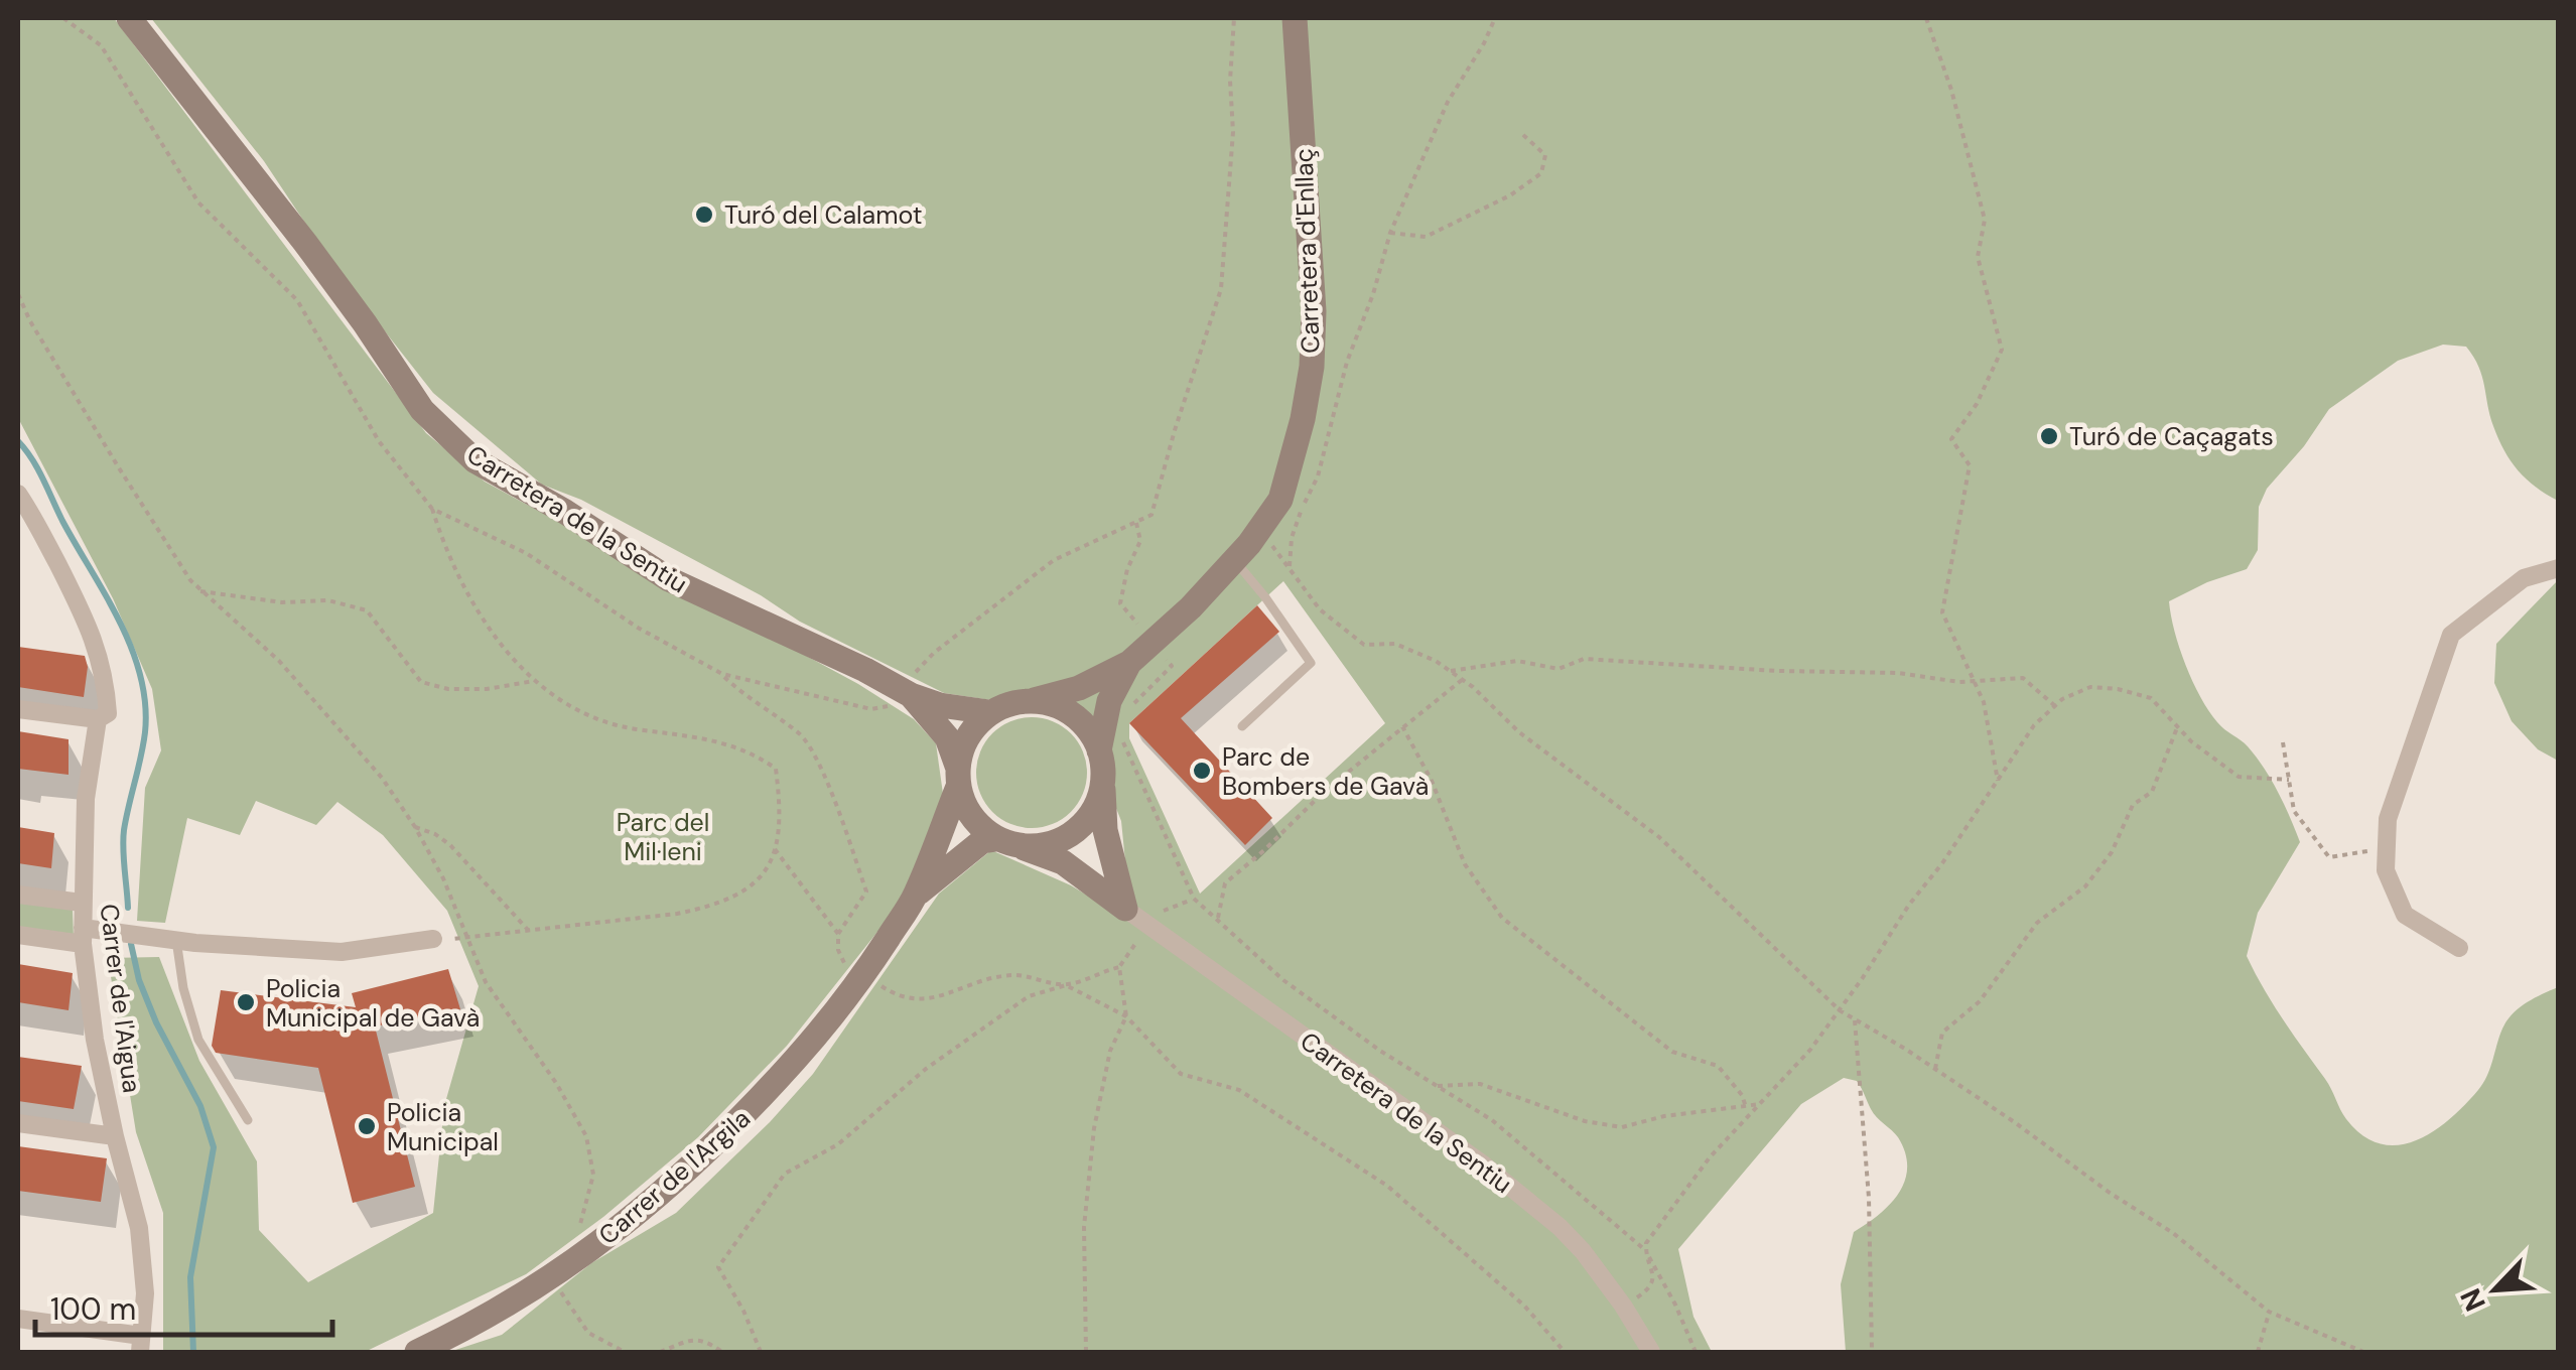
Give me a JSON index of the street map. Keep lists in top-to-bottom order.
{
  "streets": {
    "street": [
      "Carretera d'Enllaç",
      "Carretera de la Sentiu",
      "Carrer de l'Aigua",
      "Carrer de l'Argila"
    ]
  },
  "crossings": [
    ["Carretera d'Enllaç", "Carretera de la Sentiu"],
    ["Carretera d'Enllaç", "Carrer de l'Argila"],
    ["Carretera de la Sentiu", "Carrer de l'Argila"]
  ],
  "parks": ["Parc del Mil·leni"],
  "places": [
    "Turó del Calamot",
    "Turó de Caçagats",
    "Parc de Bombers de Gavà",
    "Policia Municipal de Gavà",
    "Policia Municipal"
  ],
  "scale_bar": "100 m",
  "north": "bottom left"
}
